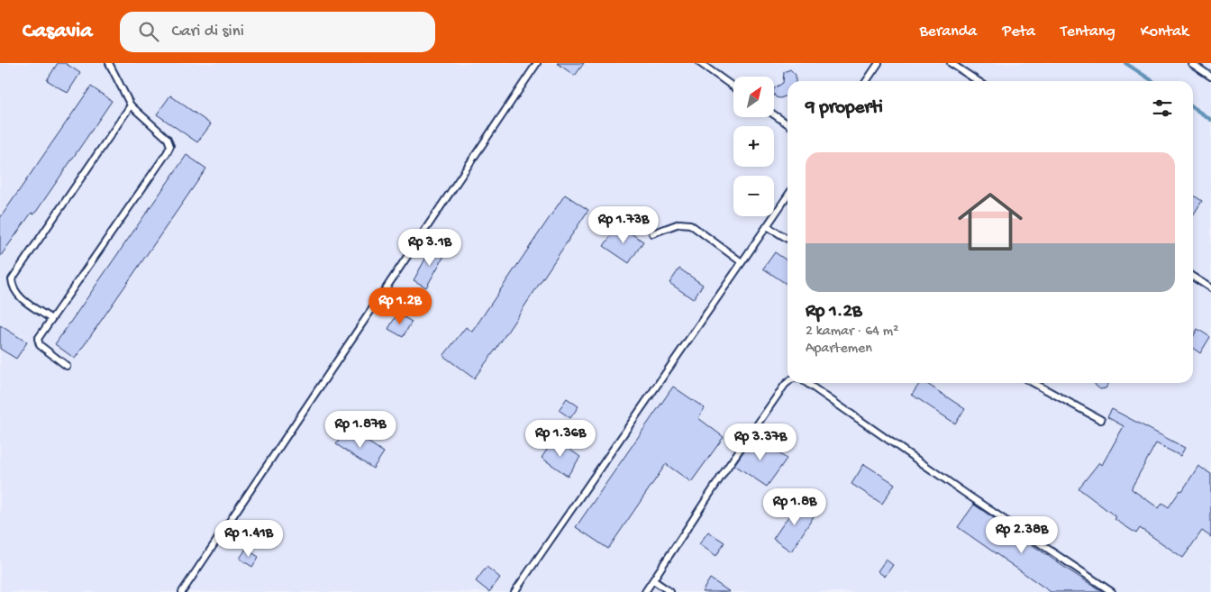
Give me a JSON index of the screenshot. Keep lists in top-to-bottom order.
{
  "north": "top right",
  "page": {
    "header": "Casavia",
    "search": "Cari di sini",
    "nav": [
      "Beranda",
      "Peta",
      "Tentang",
      "Kontak"
    ],
    "map_buttons": ["+", "−"],
    "heading": "9 properti",
    "list": [
      {
        "name": "Rp 1.2B",
        "note": "2 kamar · 64 m² · Apartemen"
      }
    ],
    "price": [
      "Rp 1.73B",
      "Rp 3.1B",
      "Rp 1.2B",
      "Rp 1.87B",
      "Rp 1.36B",
      "Rp 3.37B",
      "Rp 1.8B",
      "Rp 2.38B",
      "Rp 1.41B"
    ]
  }
}
